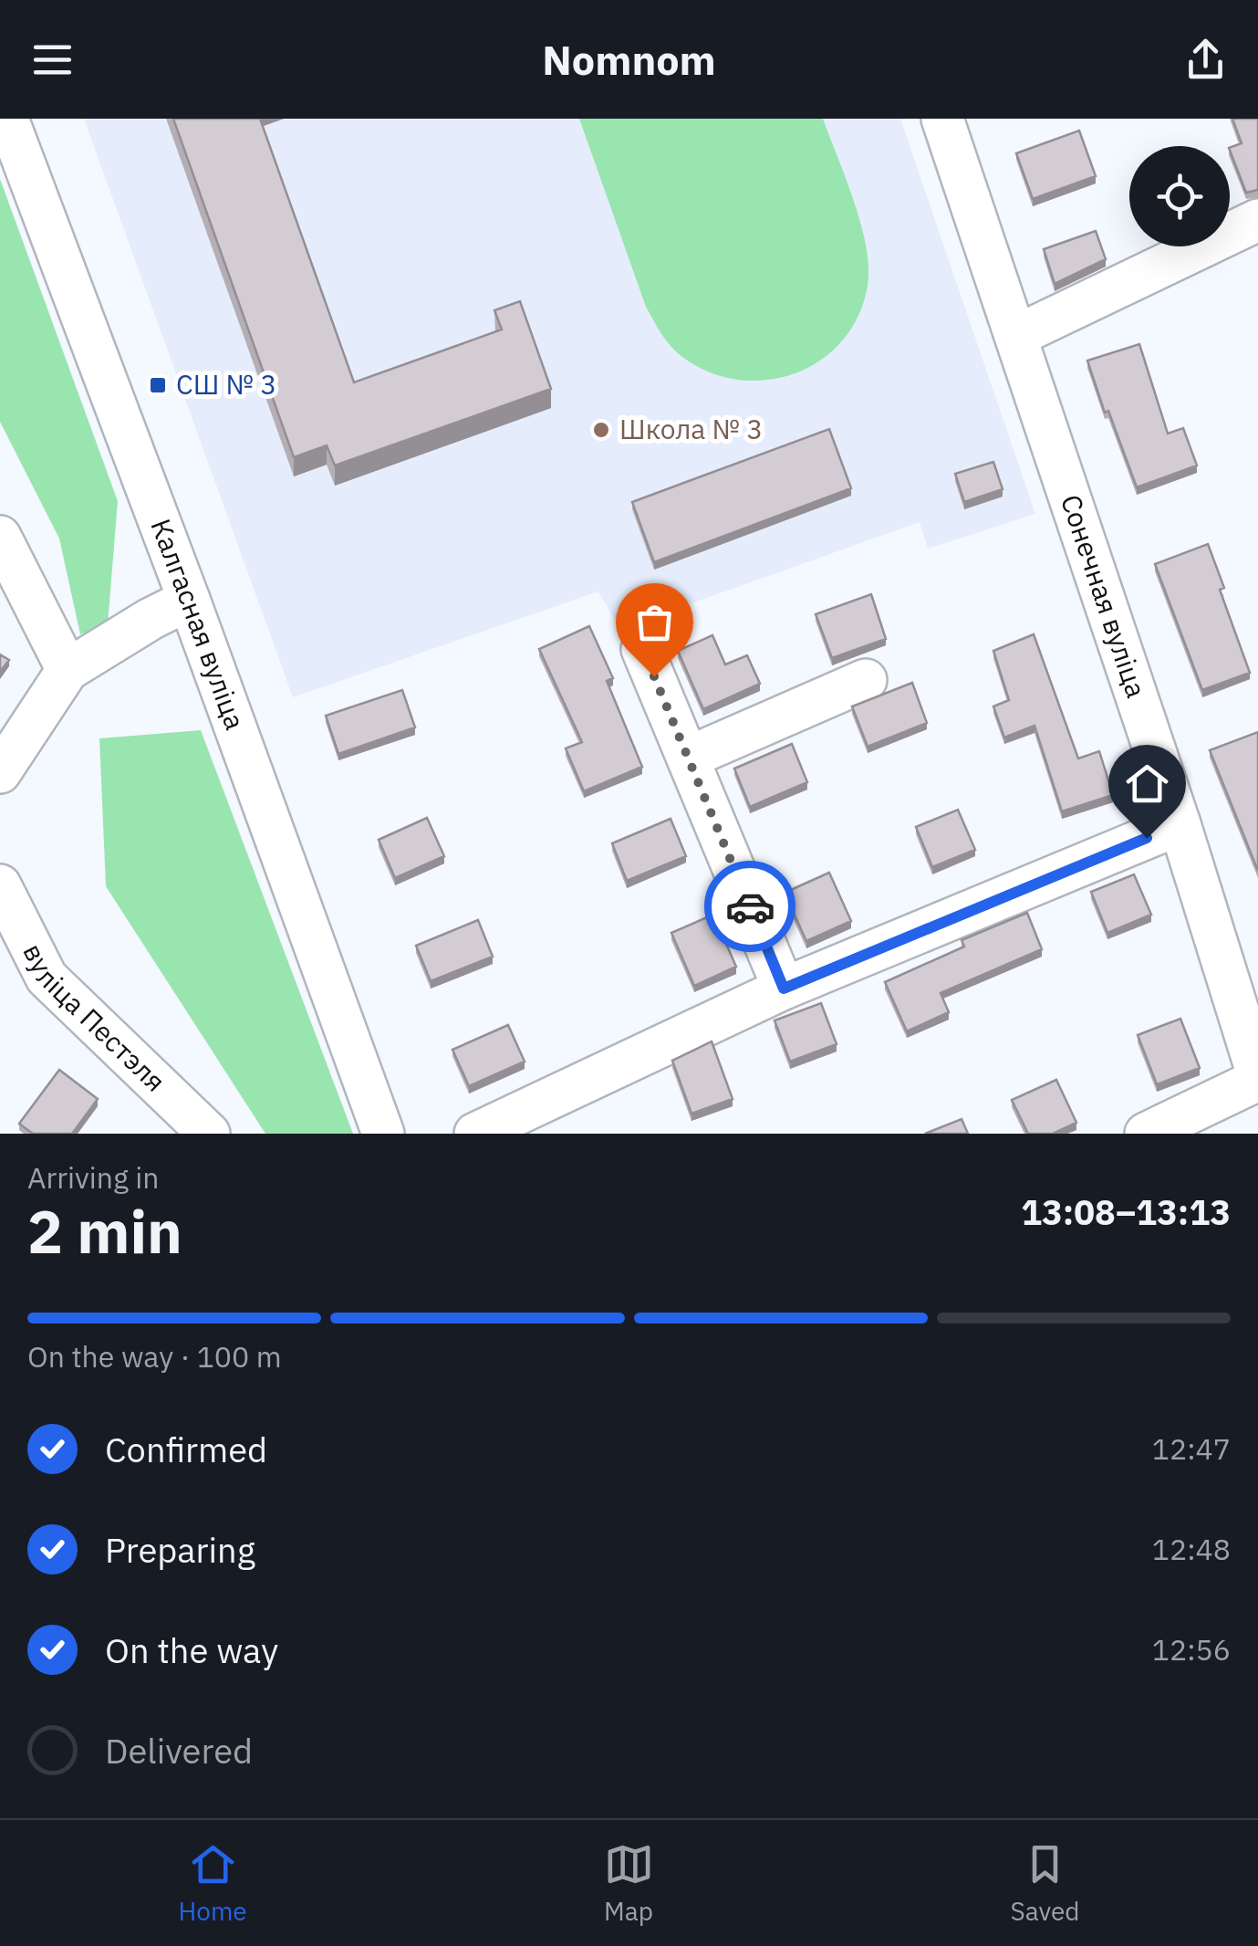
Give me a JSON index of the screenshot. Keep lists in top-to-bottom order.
{
  "streets": {
    "street": ["Сонечная вуліца", "Калгасная вуліца", "вуліца Пестэля"]
  },
  "places": {
    "transit": ["СШ № 3"],
    "other": ["Школа № 3"]
  },
  "page": {
    "header": "Nomnom",
    "heading": ["2 min", "Arriving in", "13:08–13:13"],
    "bar": "On the way · 100 m",
    "list": [
      ["Confirmed", "12:47"],
      ["Preparing", "12:48"],
      ["On the way", "12:56"],
      "Delivered"
    ],
    "tabs": ["Home", "Map", "Saved"]
  }
}
